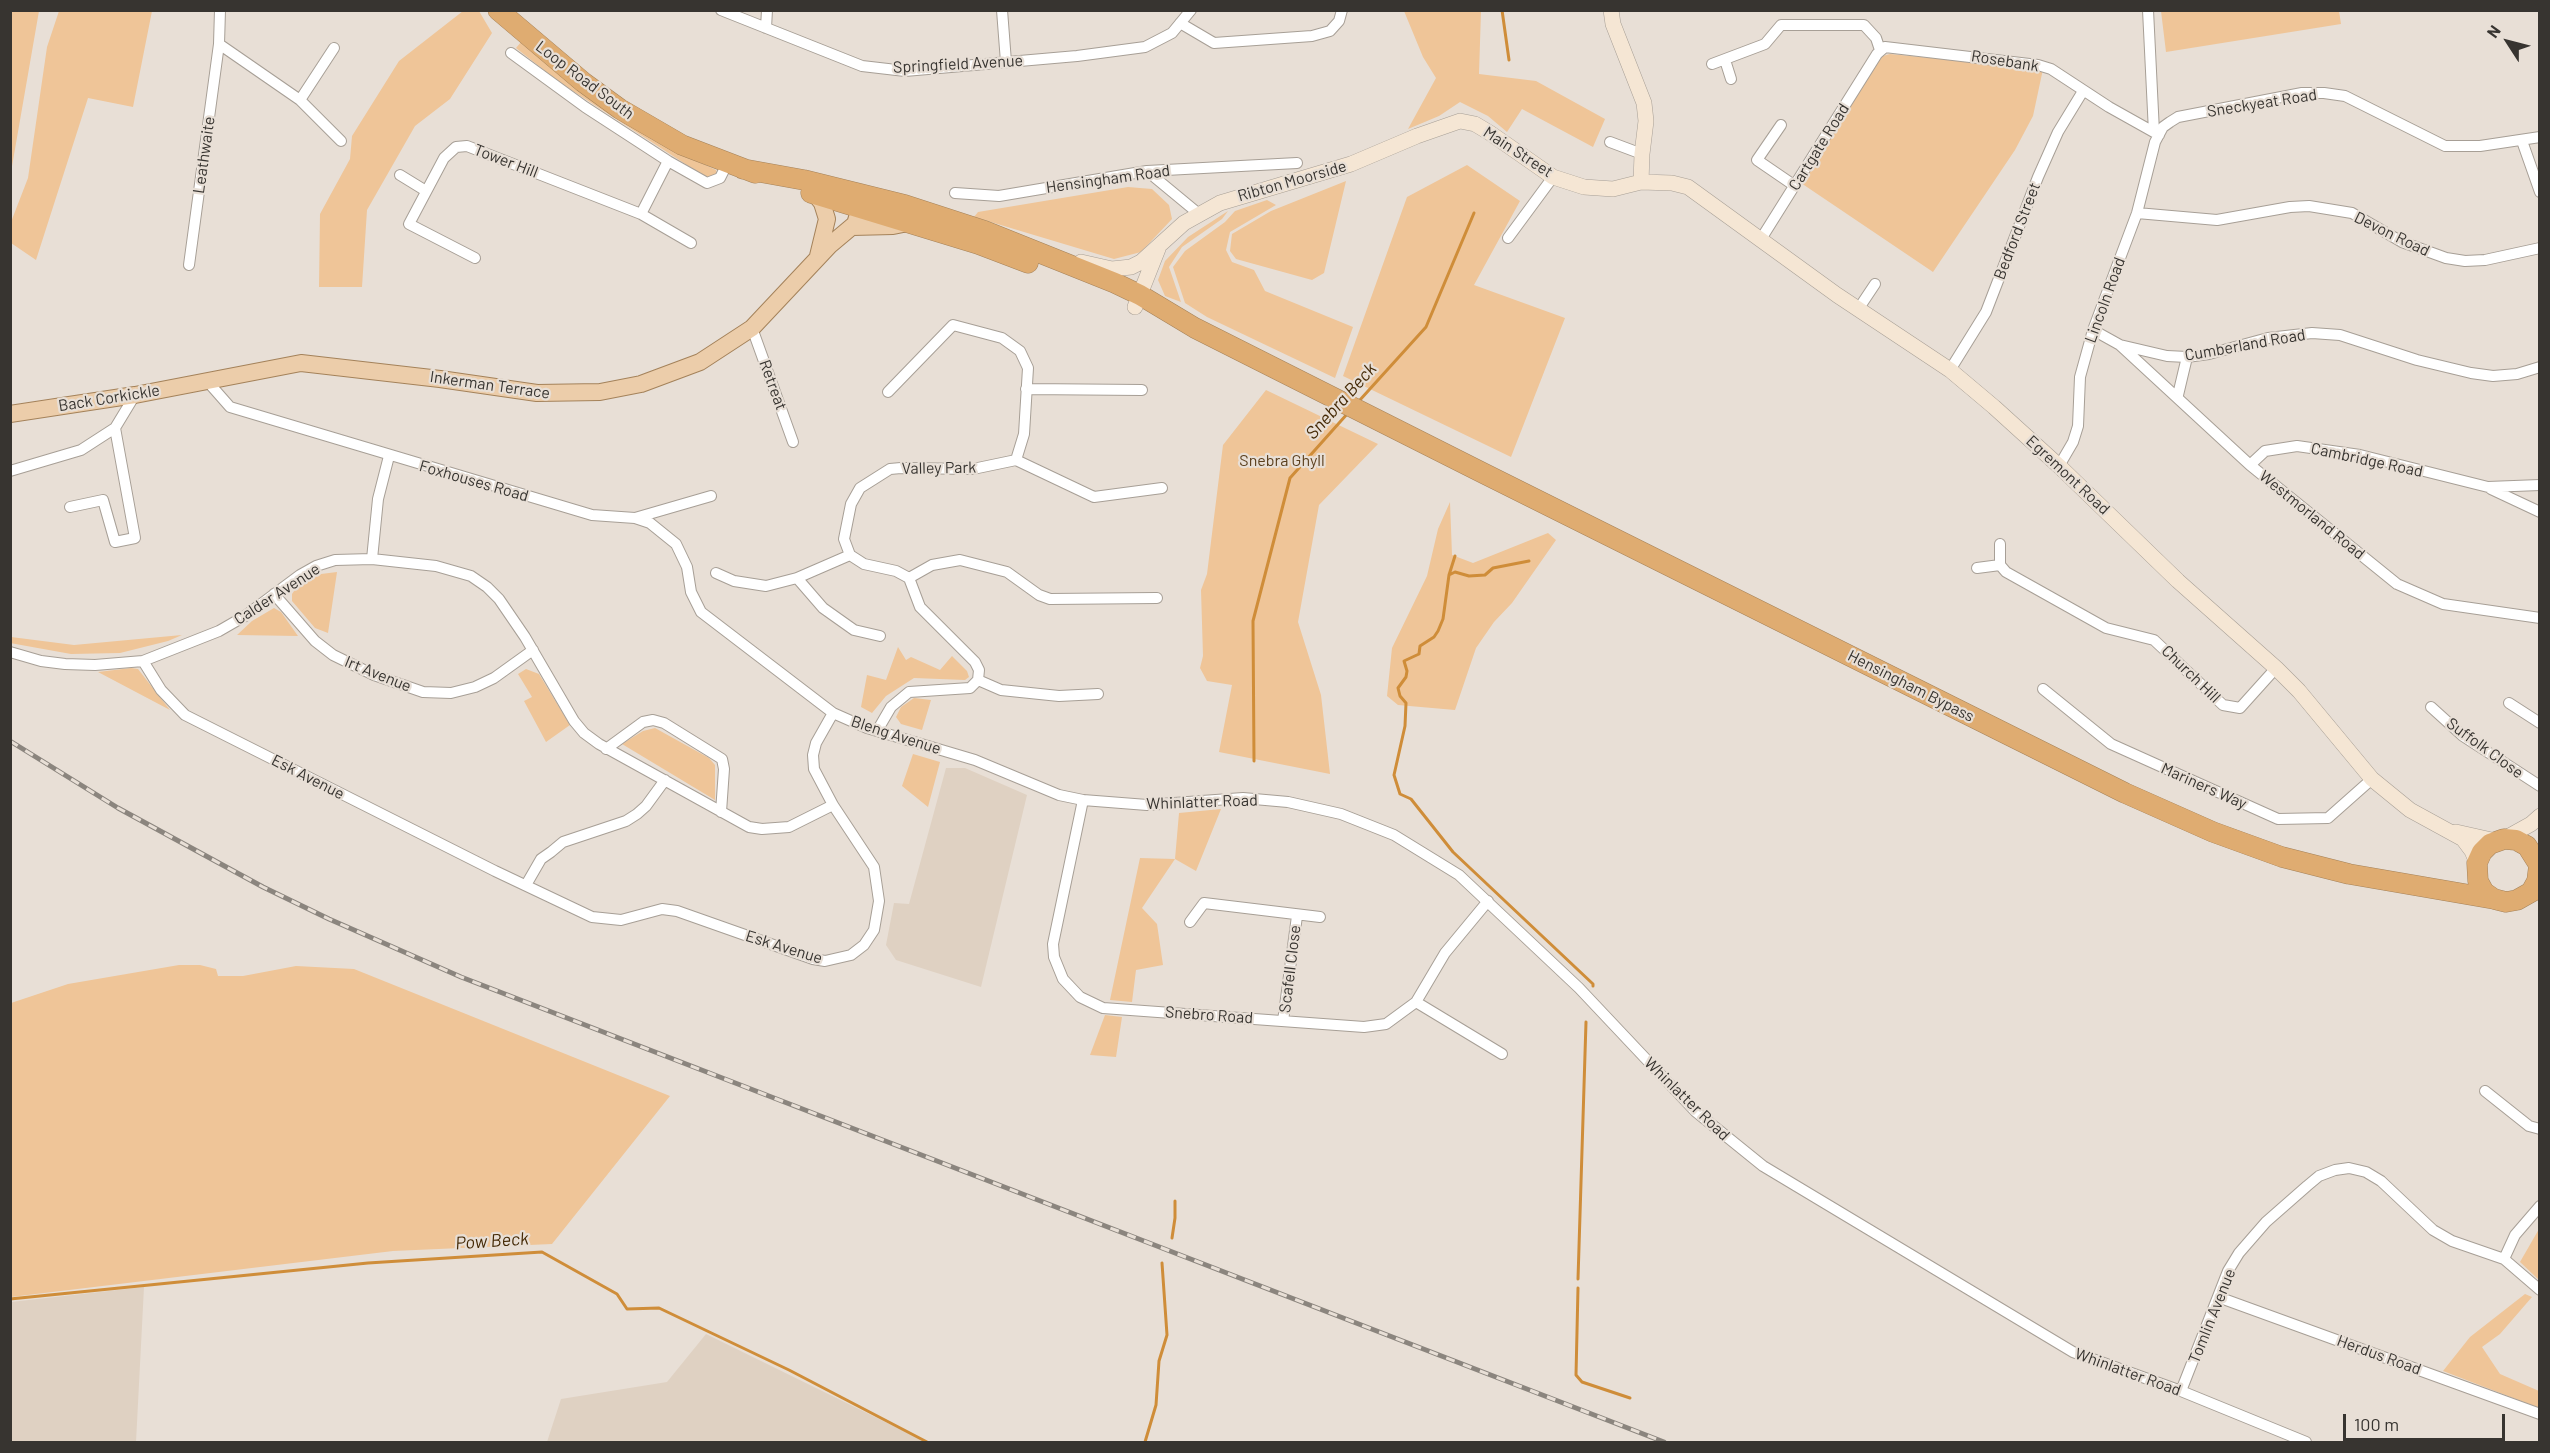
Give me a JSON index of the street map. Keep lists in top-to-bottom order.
{
  "streets": {
    "highway": ["Loop Road South", "Hensingham Bypass"],
    "main road": [
      "Main Street",
      "Ribton Moorside",
      "Inkerman Terrace",
      "Back Corkickle",
      "Egremont Road"
    ],
    "street": [
      "Rosebank",
      "Springfield Avenue",
      "Sneckyeat Road",
      "Cartgate Road",
      "Leathwaite",
      "Tower Hill",
      "Hensingham Road",
      "Bedford Street",
      "Devon Road",
      "Lincoln Road",
      "Cumberland Road",
      "Retreat",
      "Cambridge Road",
      "Valley Park",
      "Foxhouses Road",
      "Westmorland Road",
      "Calder Avenue",
      "Irt Avenue",
      "Church Hill",
      "Bleng Avenue",
      "Suffolk Close",
      "Esk Avenue",
      "Mariners Way",
      "Whinlatter Road",
      "Scafell Close",
      "Snebro Road",
      "Tomlin Avenue",
      "Herdus Road"
    ]
  },
  "crossings": [
    ["Rosebank", "Sneckyeat Road"],
    ["Rosebank", "Cartgate Road"],
    ["Rosebank", "Bedford Street"],
    ["Rosebank", "Lincoln Road"],
    ["Sneckyeat Road", "Lincoln Road"],
    ["Cartgate Road", "Egremont Road"],
    ["Main Street", "Ribton Moorside"],
    ["Main Street", "Egremont Road"],
    ["Bedford Street", "Egremont Road"],
    ["Devon Road", "Lincoln Road"],
    ["Lincoln Road", "Cumberland Road"],
    ["Lincoln Road", "Egremont Road"],
    ["Cumberland Road", "Westmorland Road"],
    ["Inkerman Terrace", "Retreat"],
    ["Inkerman Terrace", "Back Corkickle"],
    ["Inkerman Terrace", "Foxhouses Road"],
    ["Back Corkickle", "Foxhouses Road"],
    ["Cambridge Road", "Westmorland Road"],
    ["Egremont Road", "Church Hill"],
    ["Egremont Road", "Mariners Way"],
    ["Foxhouses Road", "Bleng Avenue"],
    ["Calder Avenue", "Irt Avenue"],
    ["Calder Avenue", "Esk Avenue"],
    ["Bleng Avenue", "Esk Avenue"],
    ["Bleng Avenue", "Whinlatter Road"],
    ["Bleng Avenue", "Snebro Road"],
    ["Whinlatter Road", "Snebro Road"],
    ["Whinlatter Road", "Tomlin Avenue"],
    ["Scafell Close", "Snebro Road"],
    ["Tomlin Avenue", "Herdus Road"]
  ],
  "water": ["Snebra Beck", "Pow Beck"],
  "parks": ["Snebra Ghyll"],
  "scale_bar": "100 m",
  "north": "top left"
}
